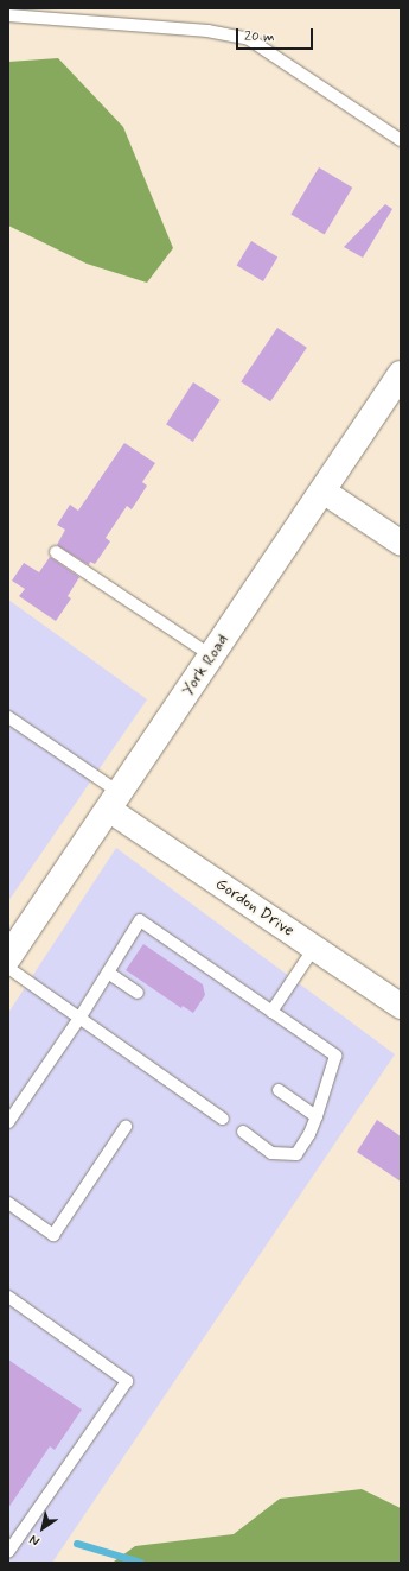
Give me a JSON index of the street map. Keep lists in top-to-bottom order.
{
  "streets": {
    "street": ["York Road", "Gordon Drive"]
  },
  "crossings": [
    ["York Road", "Gordon Drive"]
  ],
  "scale_bar": "20 m",
  "north": "bottom left"
}
